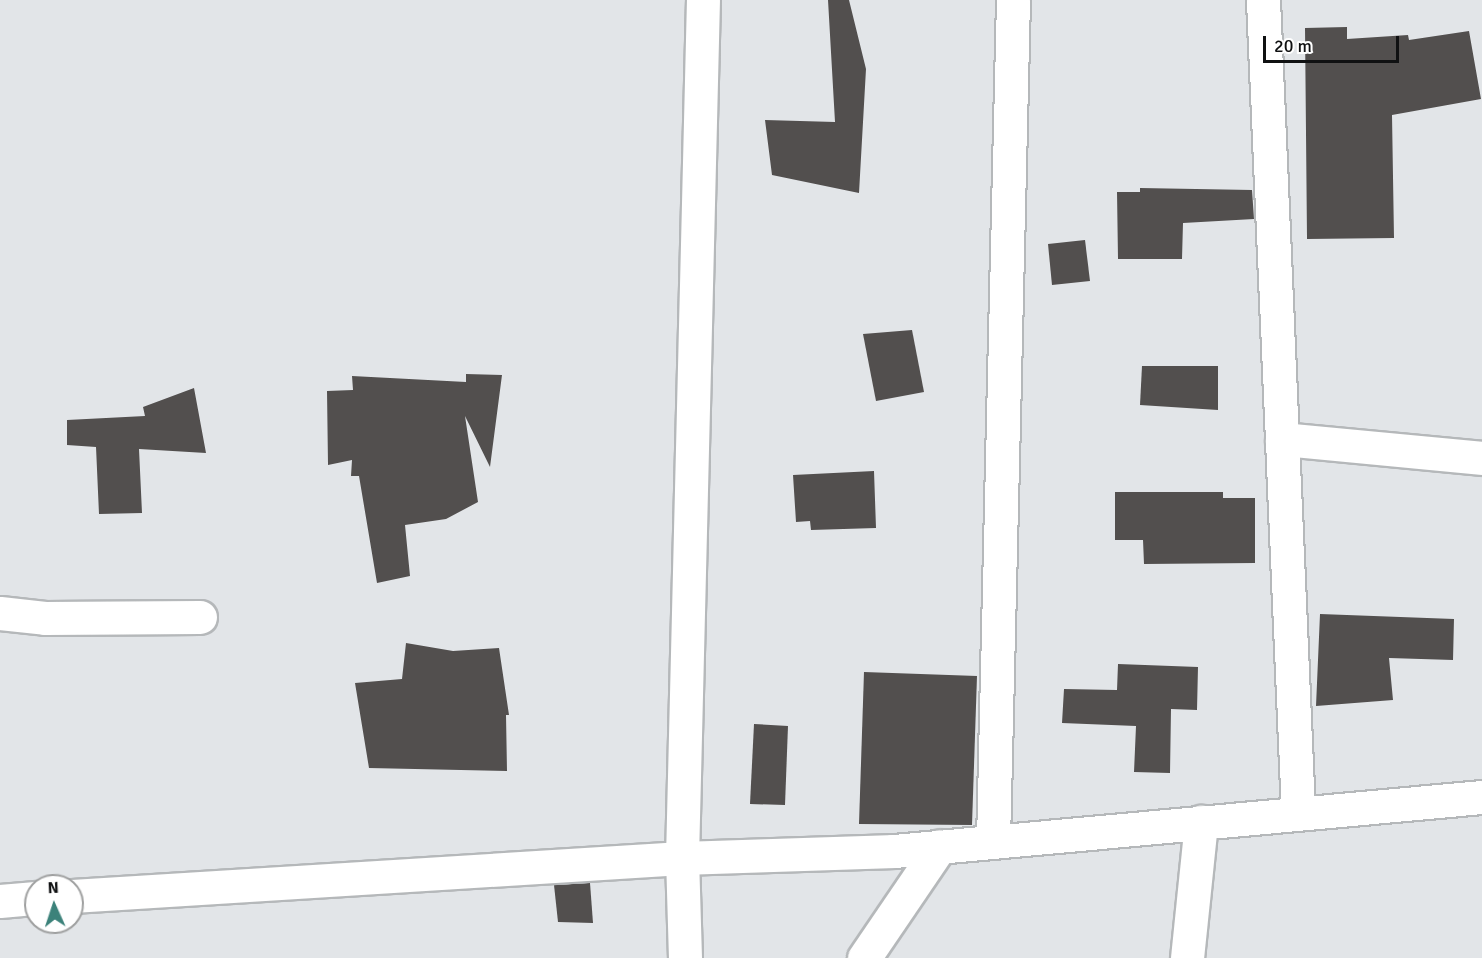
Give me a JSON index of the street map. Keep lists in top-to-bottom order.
{
  "scale_bar": "20 m",
  "north": "top"
}
